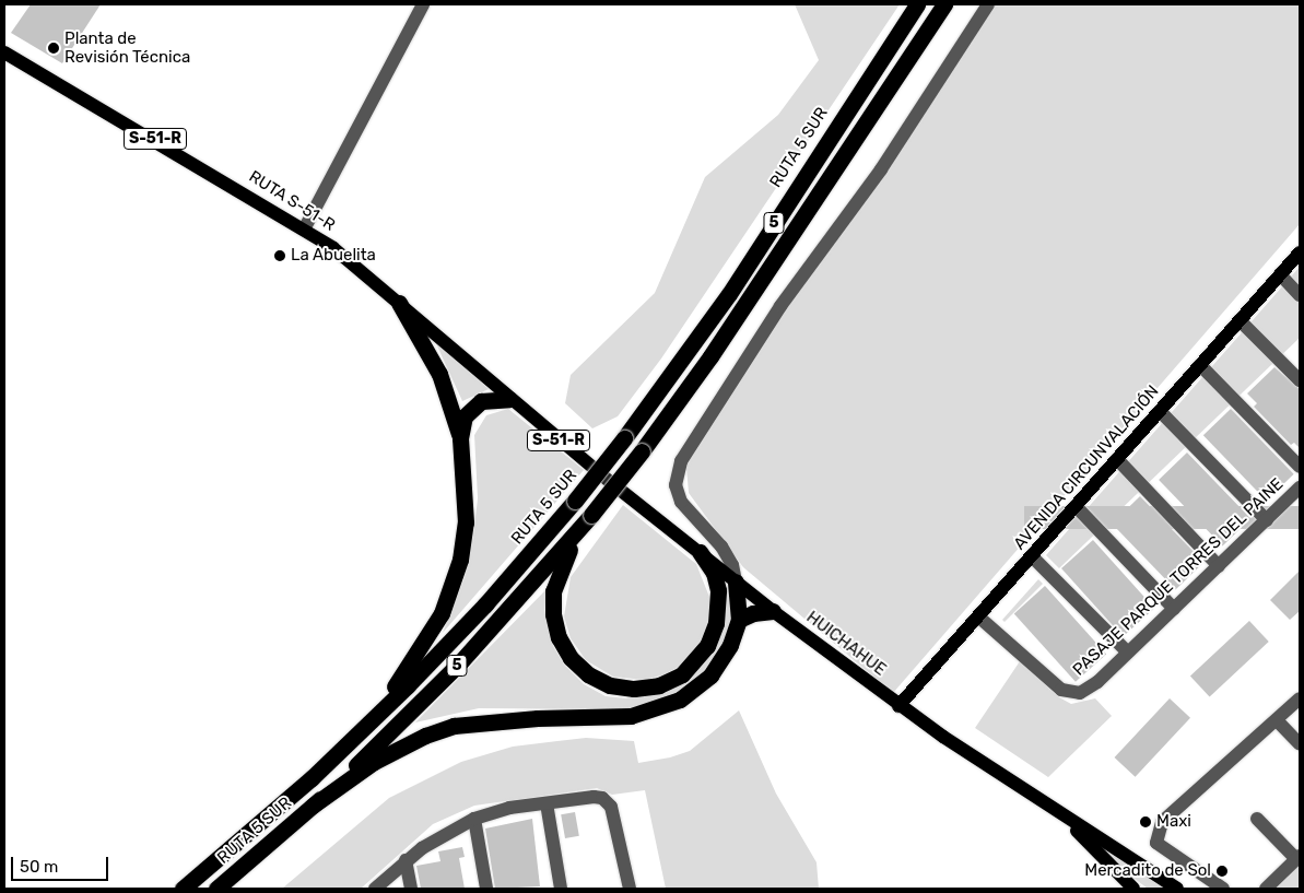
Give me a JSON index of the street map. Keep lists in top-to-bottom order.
{
  "streets": {
    "highway": ["RUTA 5 SUR", "5"],
    "main road": [
      "S-51-R",
      "RUTA S-51-R",
      "AVENIDA CIRCUNVALACIÓN",
      "HUICHAHUE"
    ],
    "street": ["PASAJE PARQUE TORRES DEL PAINE"]
  },
  "crossings": [
    ["RUTA S-51-R", "HUICHAHUE"],
    ["AVENIDA CIRCUNVALACIÓN", "PASAJE PARQUE TORRES DEL PAINE"],
    ["AVENIDA CIRCUNVALACIÓN", "HUICHAHUE"]
  ],
  "places": [
    "Planta de Revisión Técnica",
    "La Abuelita",
    "Maxi",
    "Mercadito de Sol"
  ],
  "scale_bar": "50 m"
}
